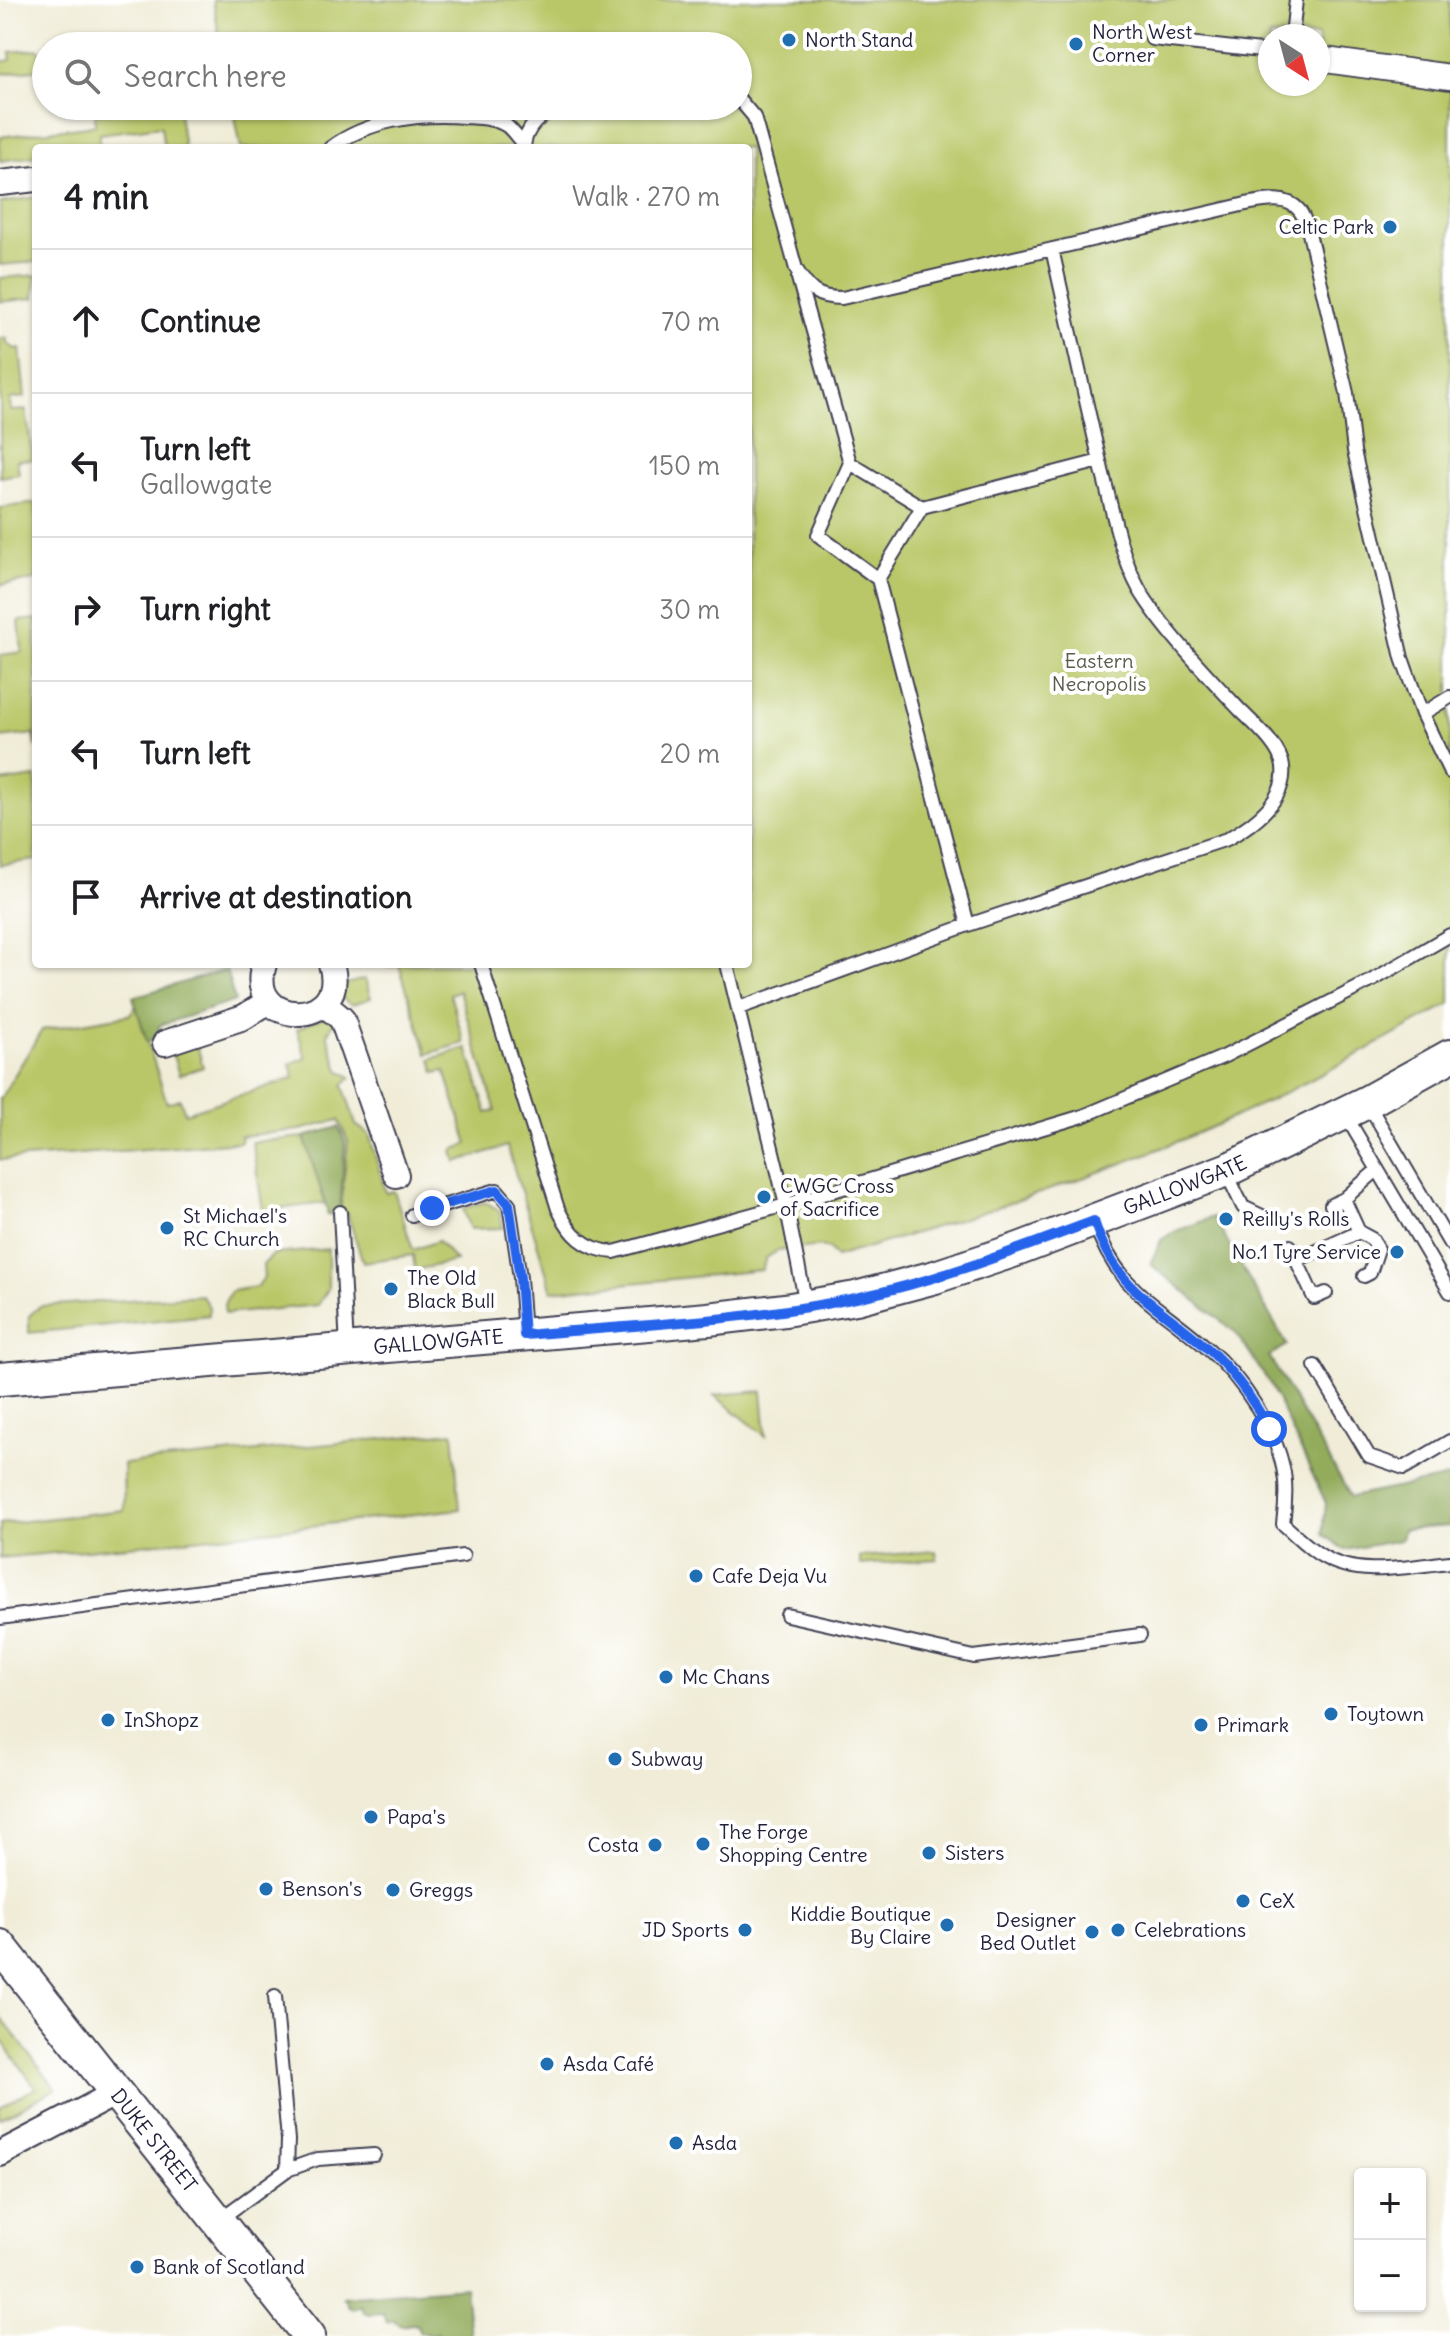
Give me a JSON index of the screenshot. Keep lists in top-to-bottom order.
{
  "streets": {
    "street": ["GALLOWGATE", "DUKE STREET"]
  },
  "parks": ["Eastern Necropolis"],
  "places": [
    "North Stand",
    "North West Corner",
    "Celtic Park",
    "CWGC Cross of Sacrifice",
    "Reilly's Rolls",
    "St Michael's RC Church",
    "No.1 Tyre Service",
    "The Old Black Bull",
    "Cafe Deja Vu",
    "Mc Chans",
    "Toytown",
    "InShopz",
    "Primark",
    "Subway",
    "Papa's",
    "The Forge Shopping Centre",
    "Costa",
    "Sisters",
    "Benson's",
    "Greggs",
    "CeX",
    "Kiddie Boutique By Claire",
    "JD Sports",
    "Celebrations",
    "Designer Bed Outlet",
    "Asda Café",
    "Asda",
    "Bank of Scotland"
  ],
  "north": "bottom right",
  "page": {
    "search": "Search here",
    "heading": ["4 min", "Walk · 270 m"],
    "list": [
      ["Continue", "70 m"],
      ["Turn left", "Gallowgate", "150 m"],
      ["Turn right", "30 m"],
      ["Turn left", "20 m"],
      "Arrive at destination"
    ],
    "map_buttons": ["+", "−"]
  }
}
